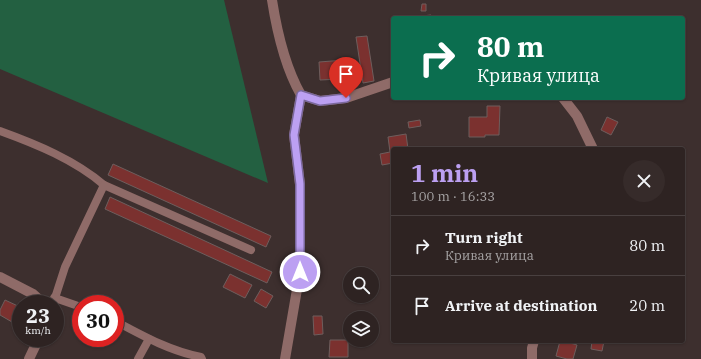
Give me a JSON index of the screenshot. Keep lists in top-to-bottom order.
{
  "page": {
    "turn": ["80 m", "Кривая улица"],
    "heading": ["1 min", "100 m · 16:33"],
    "list": [
      {
        "name": "Turn right",
        "note": "Кривая улица",
        "value": "80 m"
      },
      {
        "name": "Arrive at destination",
        "value": "20 m"
      }
    ],
    "speed": "23 km/h",
    "limit": "30"
  }
}
